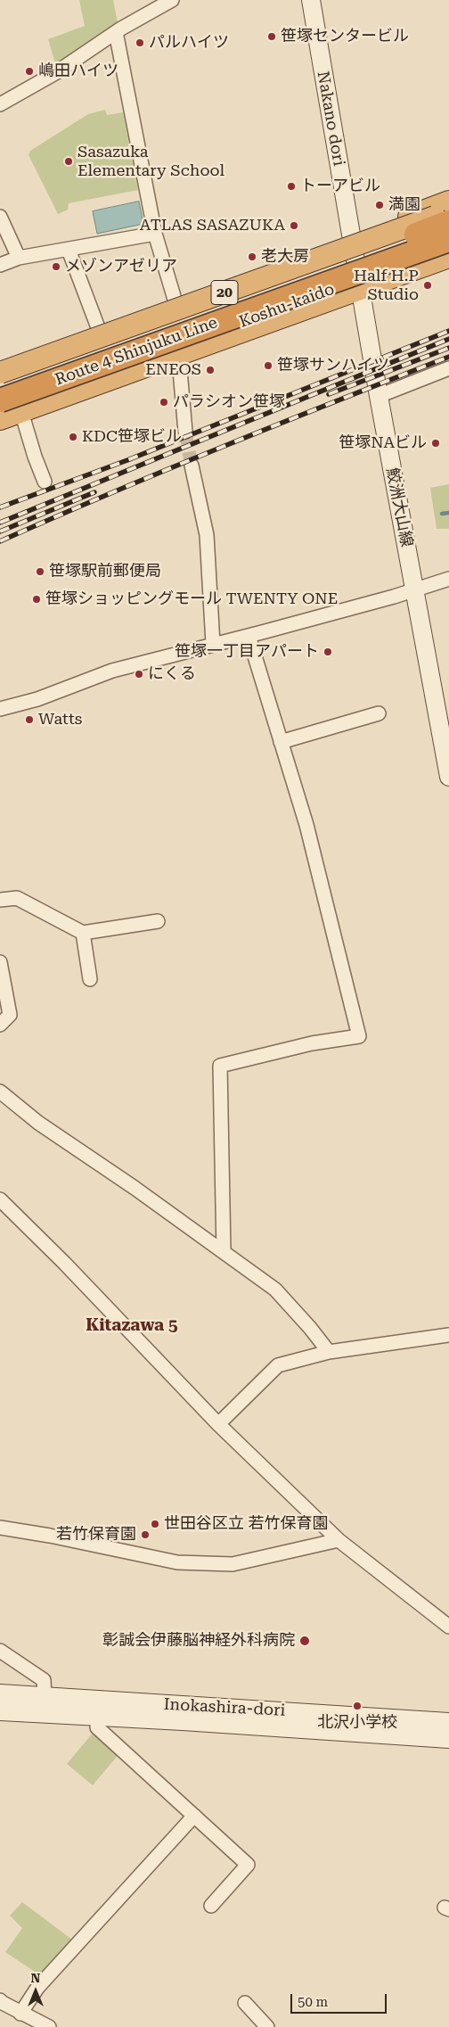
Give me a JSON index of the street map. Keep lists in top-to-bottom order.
{
  "streets": {
    "highway": ["20", "Koshu-kaido", "Route 4 Shinjuku Line"],
    "main road": ["Nakano dori", "鮫洲大山線", "Inokashira-dori"]
  },
  "crossings": [
    ["Nakano dori", "20"],
    ["Nakano dori", "鮫洲大山線"],
    ["20", "鮫洲大山線"],
    ["Koshu-kaido", "Route 4 Shinjuku Line"]
  ],
  "districts": ["Kitazawa 5"],
  "places": [
    "笹塚センタービル",
    "パルハイツ",
    "嶋田ハイツ",
    "Sasazuka Elementary School",
    "トーアビル",
    "満園",
    "ATLAS SASAZUKA",
    "老大房",
    "メゾンアゼリア",
    "Half H.P Studio",
    "笹塚サンハイツ",
    "ENEOS",
    "パラシオン笹塚",
    "KDC笹塚ビル",
    "笹塚NAビル",
    "笹塚駅前郵便局",
    "笹塚ショッピングモール TWENTY ONE",
    "笹塚一丁目アパート",
    "にくる",
    "Watts",
    "世田谷区立 若竹保育園",
    "若竹保育園",
    "彰誠会伊藤脳神経外科病院",
    "北沢小学校"
  ],
  "scale_bar": "50 m",
  "north": "top"
}
